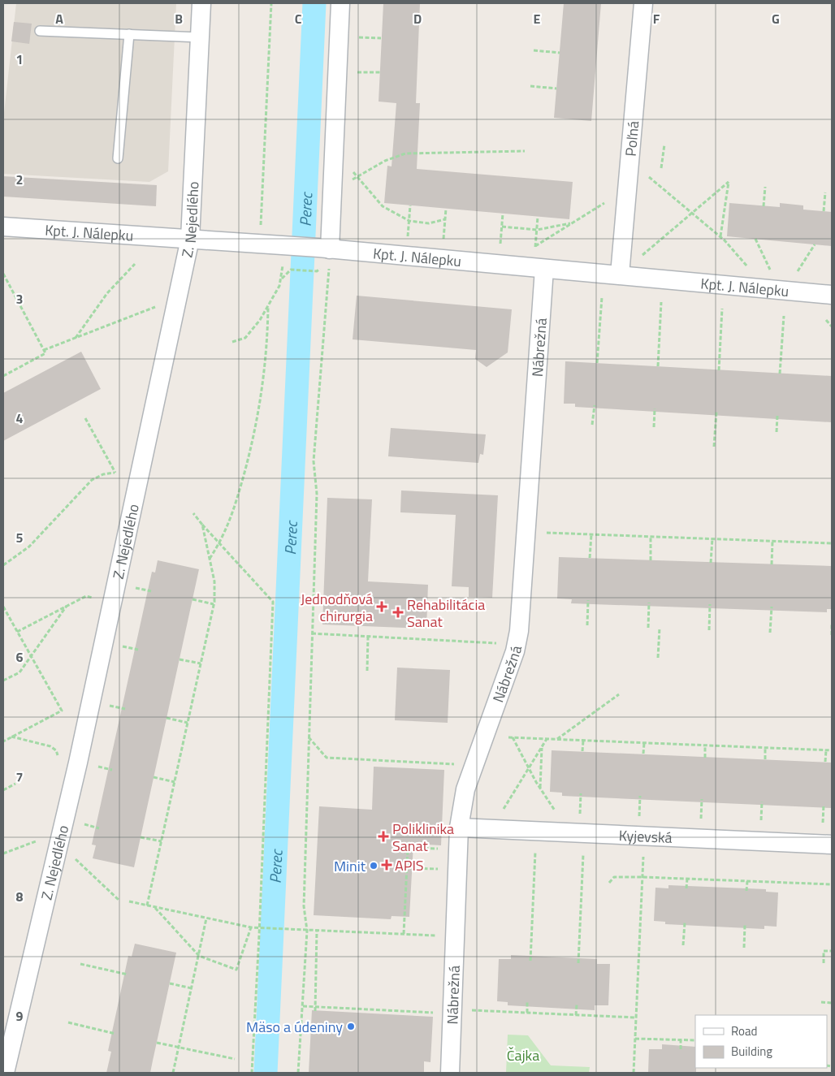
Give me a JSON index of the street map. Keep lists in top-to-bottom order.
{
  "streets": {
    "street": [
      "Poľná",
      "Z. Nejedlého",
      "Kpt. J. Nálepku",
      "Nábrežná",
      "Kyjevská"
    ]
  },
  "crossings": [
    ["Poľná", "Kpt. J. Nálepku"],
    ["Z. Nejedlého", "Kpt. J. Nálepku"],
    ["Kpt. J. Nálepku", "Nábrežná"],
    ["Nábrežná", "Kyjevská"]
  ],
  "water": ["Perec"],
  "parks": ["Čajka"],
  "places": {
    "health": [
      "Jednodňová chirurgia",
      "Rehabilitácia Sanat",
      "Poliklinika Sanat",
      "APIS"
    ],
    "other": ["Minit", "Mäso a údeniny"]
  },
  "legend": ["Road", "Building"],
  "grid": {
    "columns": [
      "A",
      "B",
      "C",
      "D",
      "E",
      "F",
      "G"
    ],
    "rows": [
      "1",
      "2",
      "3",
      "4",
      "5",
      "6",
      "7",
      "8",
      "9"
    ]
  }
}
